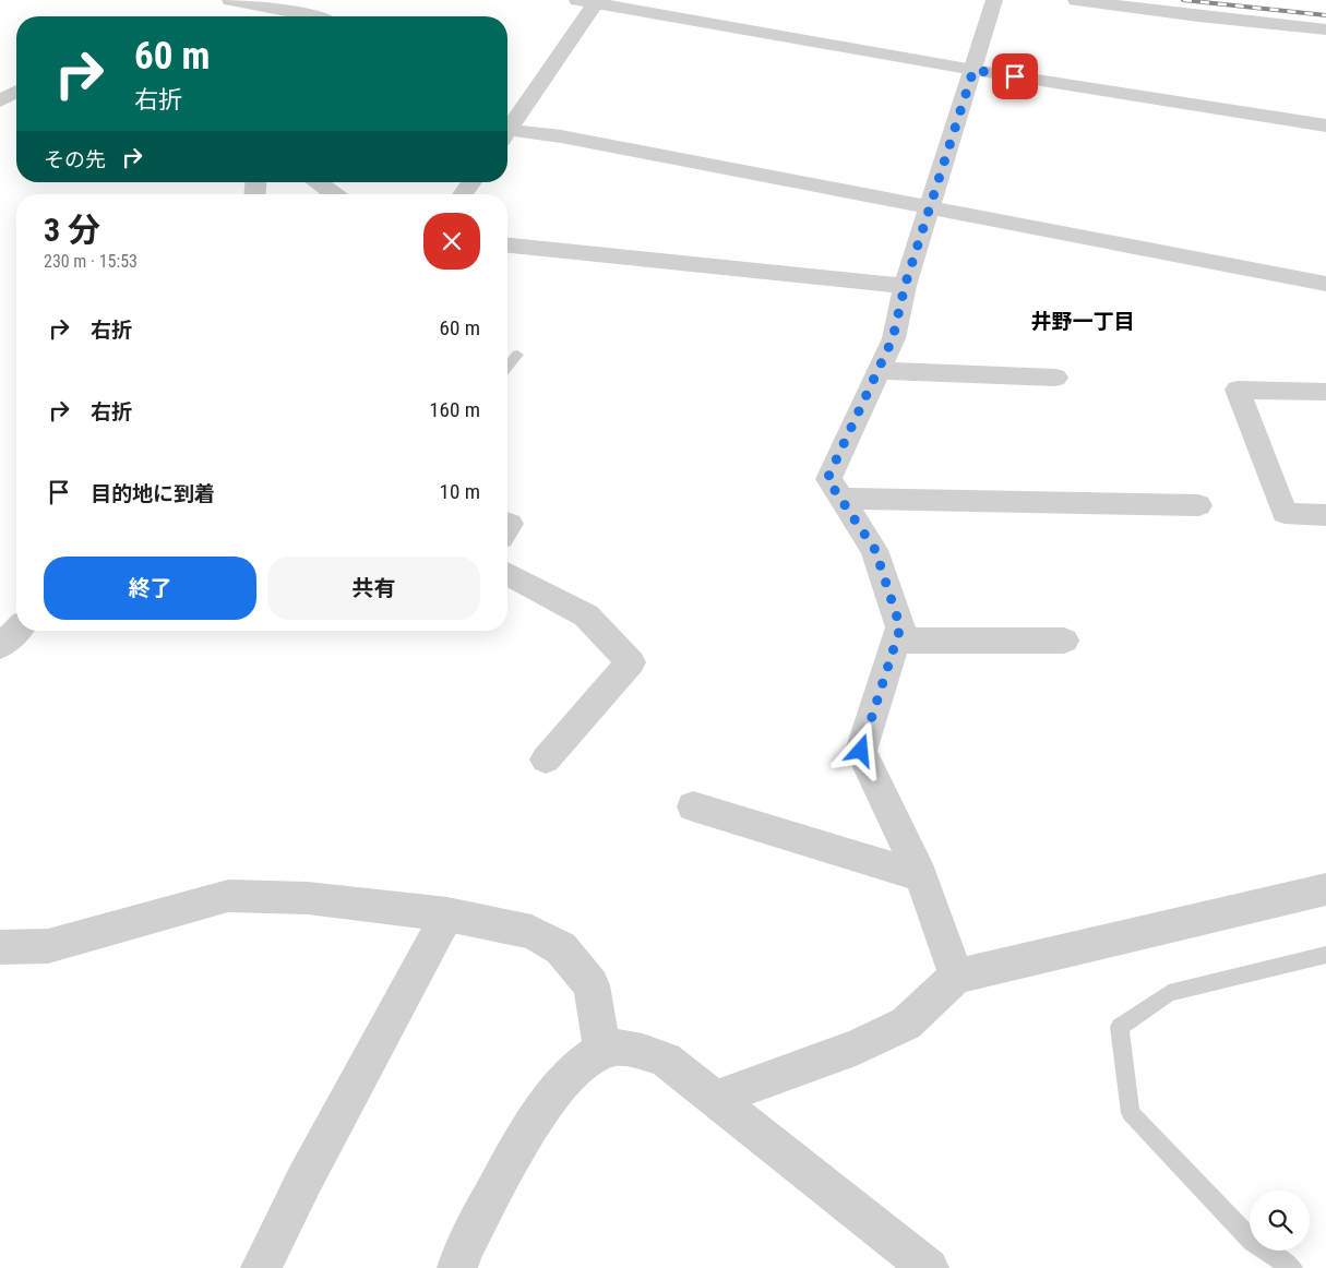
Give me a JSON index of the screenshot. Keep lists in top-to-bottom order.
{
  "districts": ["井野一丁目"],
  "page": {
    "turn": ["60 m", "右折"],
    "then": "その先",
    "heading": ["3 分", "230 m · 15:53"],
    "list": [
      {
        "name": "右折",
        "value": "60 m"
      },
      {
        "name": "右折",
        "value": "160 m"
      },
      {
        "name": "目的地に到着",
        "value": "10 m"
      }
    ],
    "buttons": ["終了", "共有"]
  }
}
